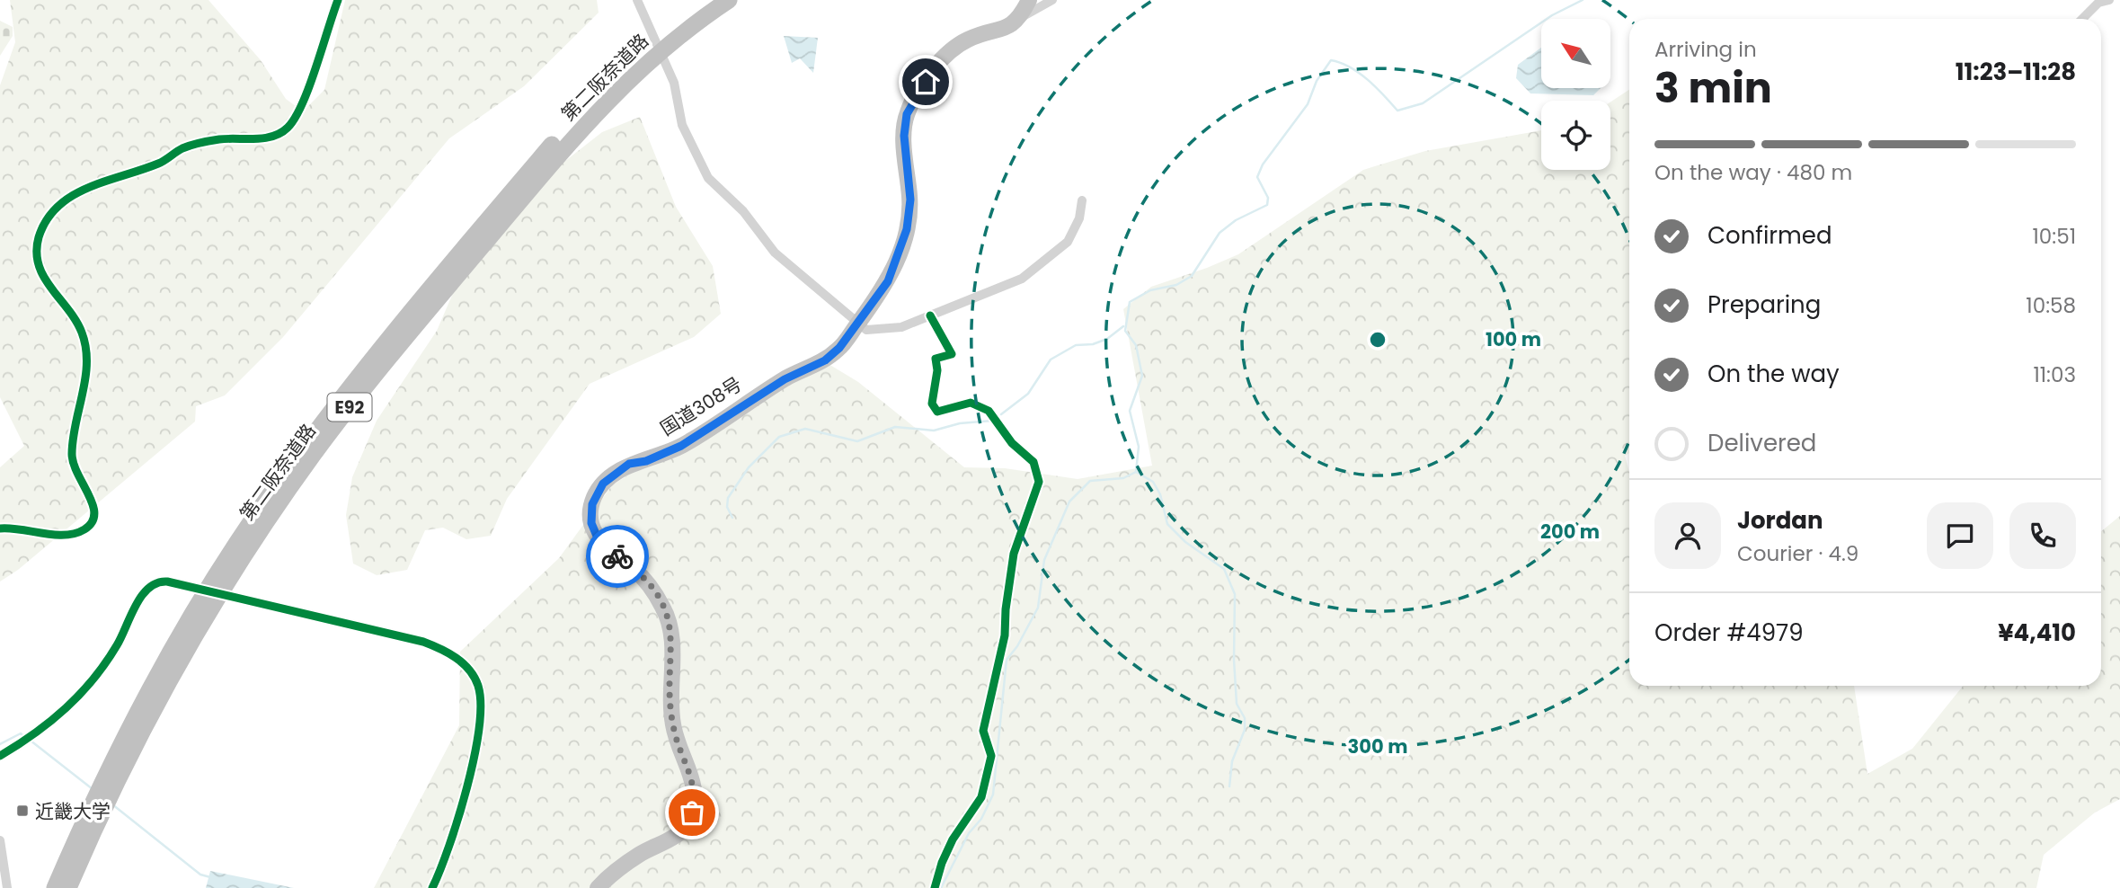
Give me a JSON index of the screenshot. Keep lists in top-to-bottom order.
{
  "streets": {
    "highway": ["第二阪奈道路", "国道308号", "E92"]
  },
  "places": {
    "transit": ["近畿大学"]
  },
  "north": "top left",
  "page": {
    "heading": ["3 min", "Arriving in", "11:23–11:28"],
    "panel": [
      "Jordan",
      "Courier · 4.9",
      "Order #4979",
      "¥4,410"
    ],
    "bar": "On the way · 480 m",
    "list": [
      ["Confirmed", "10:51"],
      ["Preparing", "10:58"],
      ["On the way", "11:03"],
      "Delivered"
    ]
  },
  "rings": ["100 m", "200 m", "300 m"]
}
